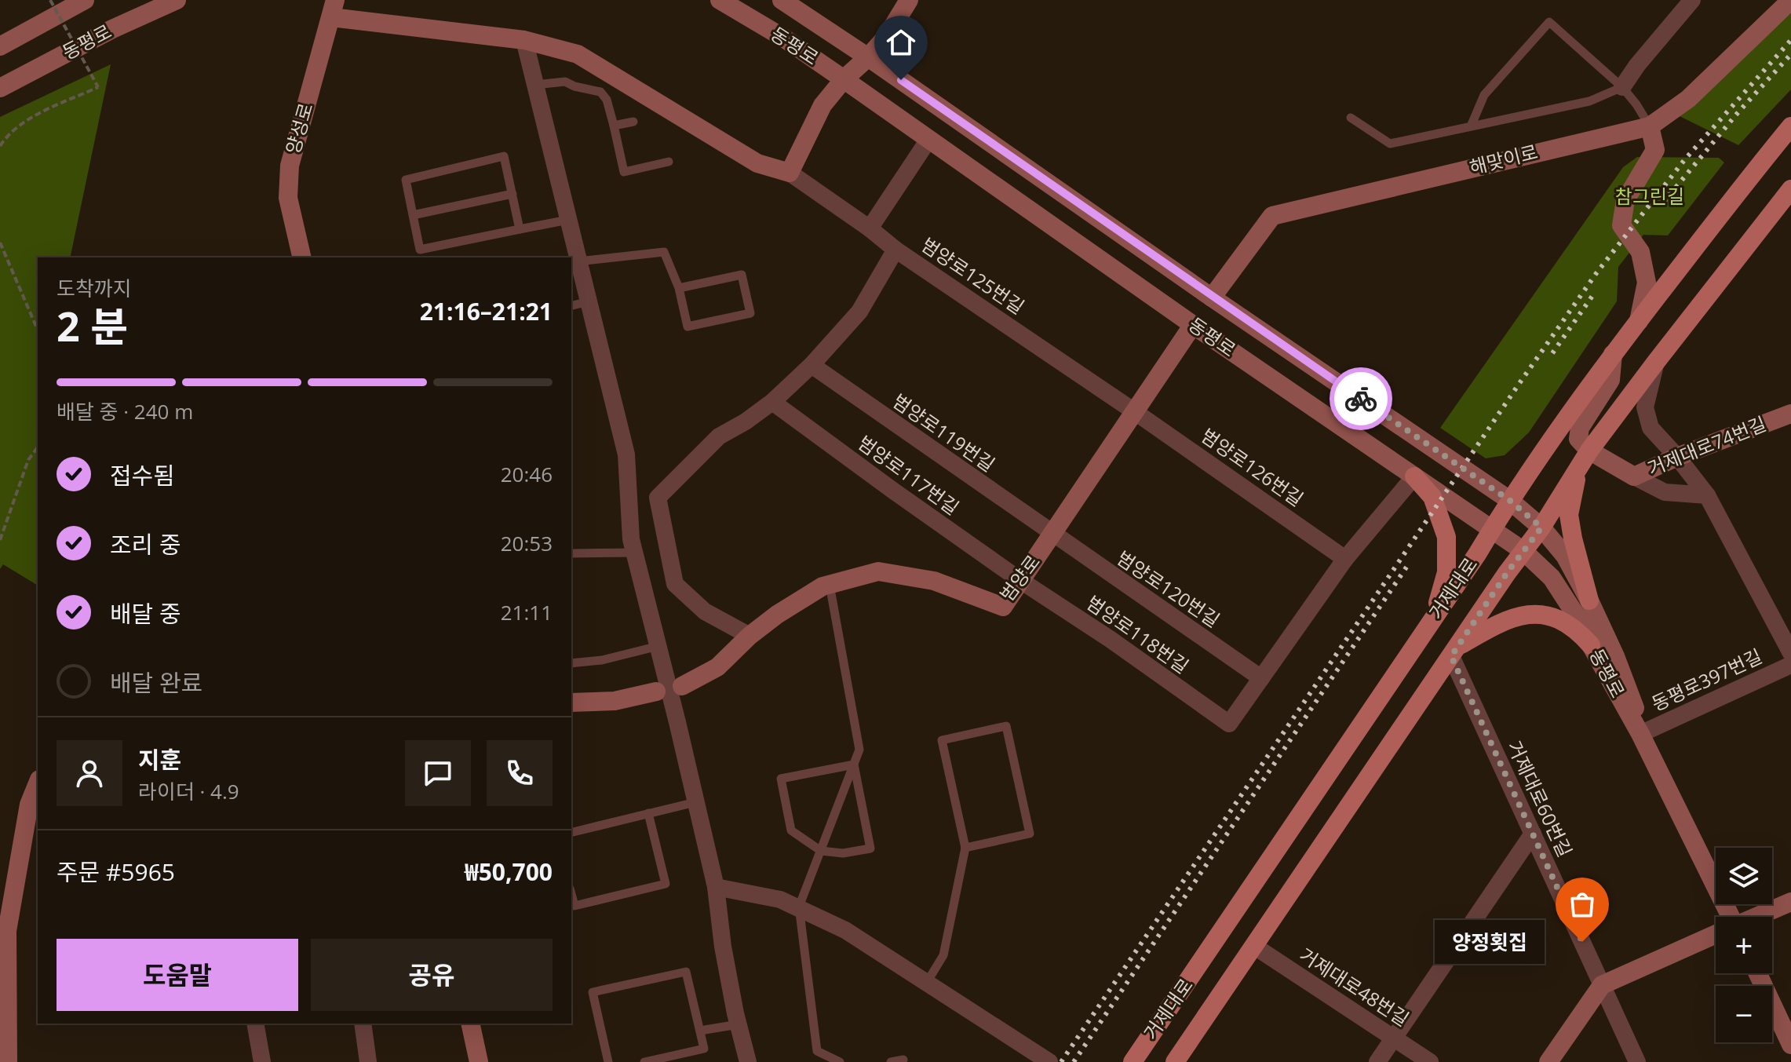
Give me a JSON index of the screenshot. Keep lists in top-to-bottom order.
{
  "streets": {
    "main road": ["거제대로"],
    "street": [
      "동평로",
      "양성로",
      "해맞이로",
      "범양로125번길",
      "범양로119번길",
      "거제대로74번길",
      "범양로126번길",
      "범양로117번길",
      "범양로",
      "범양로120번길",
      "범양로118번길",
      "동평로397번길",
      "거제대로60번길",
      "거제대로48번길"
    ]
  },
  "crossings": [
    ["동평로", "해맞이로"],
    ["동평로", "범양로"],
    ["동평로", "거제대로"],
    ["동평로", "동평로397번길"],
    ["범양로125번길", "범양로126번길"],
    ["범양로125번길", "범양로"],
    ["범양로119번길", "범양로"],
    ["범양로119번길", "범양로120번길"],
    ["거제대로74번길", "거제대로"],
    ["범양로126번길", "범양로"],
    ["범양로117번길", "범양로"],
    ["범양로117번길", "범양로118번길"],
    ["범양로", "범양로120번길"],
    ["범양로", "범양로118번길"],
    ["거제대로", "거제대로60번길"],
    ["거제대로", "거제대로48번길"],
    ["범양로120번길", "범양로118번길"]
  ],
  "parks": ["참그린길"],
  "places": ["양정횟집"],
  "page": {
    "heading": ["2 분", "도착까지", "21:16–21:21"],
    "panel": [
      "지훈",
      "라이더 · 4.9",
      "주문 #5965",
      "₩50,700"
    ],
    "bar": "배달 중 · 240 m",
    "list": [
      ["접수됨", "20:46"],
      ["조리 중", "20:53"],
      ["배달 중", "21:11"],
      "배달 완료"
    ],
    "map_buttons": ["+", "−"],
    "bubble": "양정횟집",
    "buttons": ["도움말", "공유"]
  }
}
